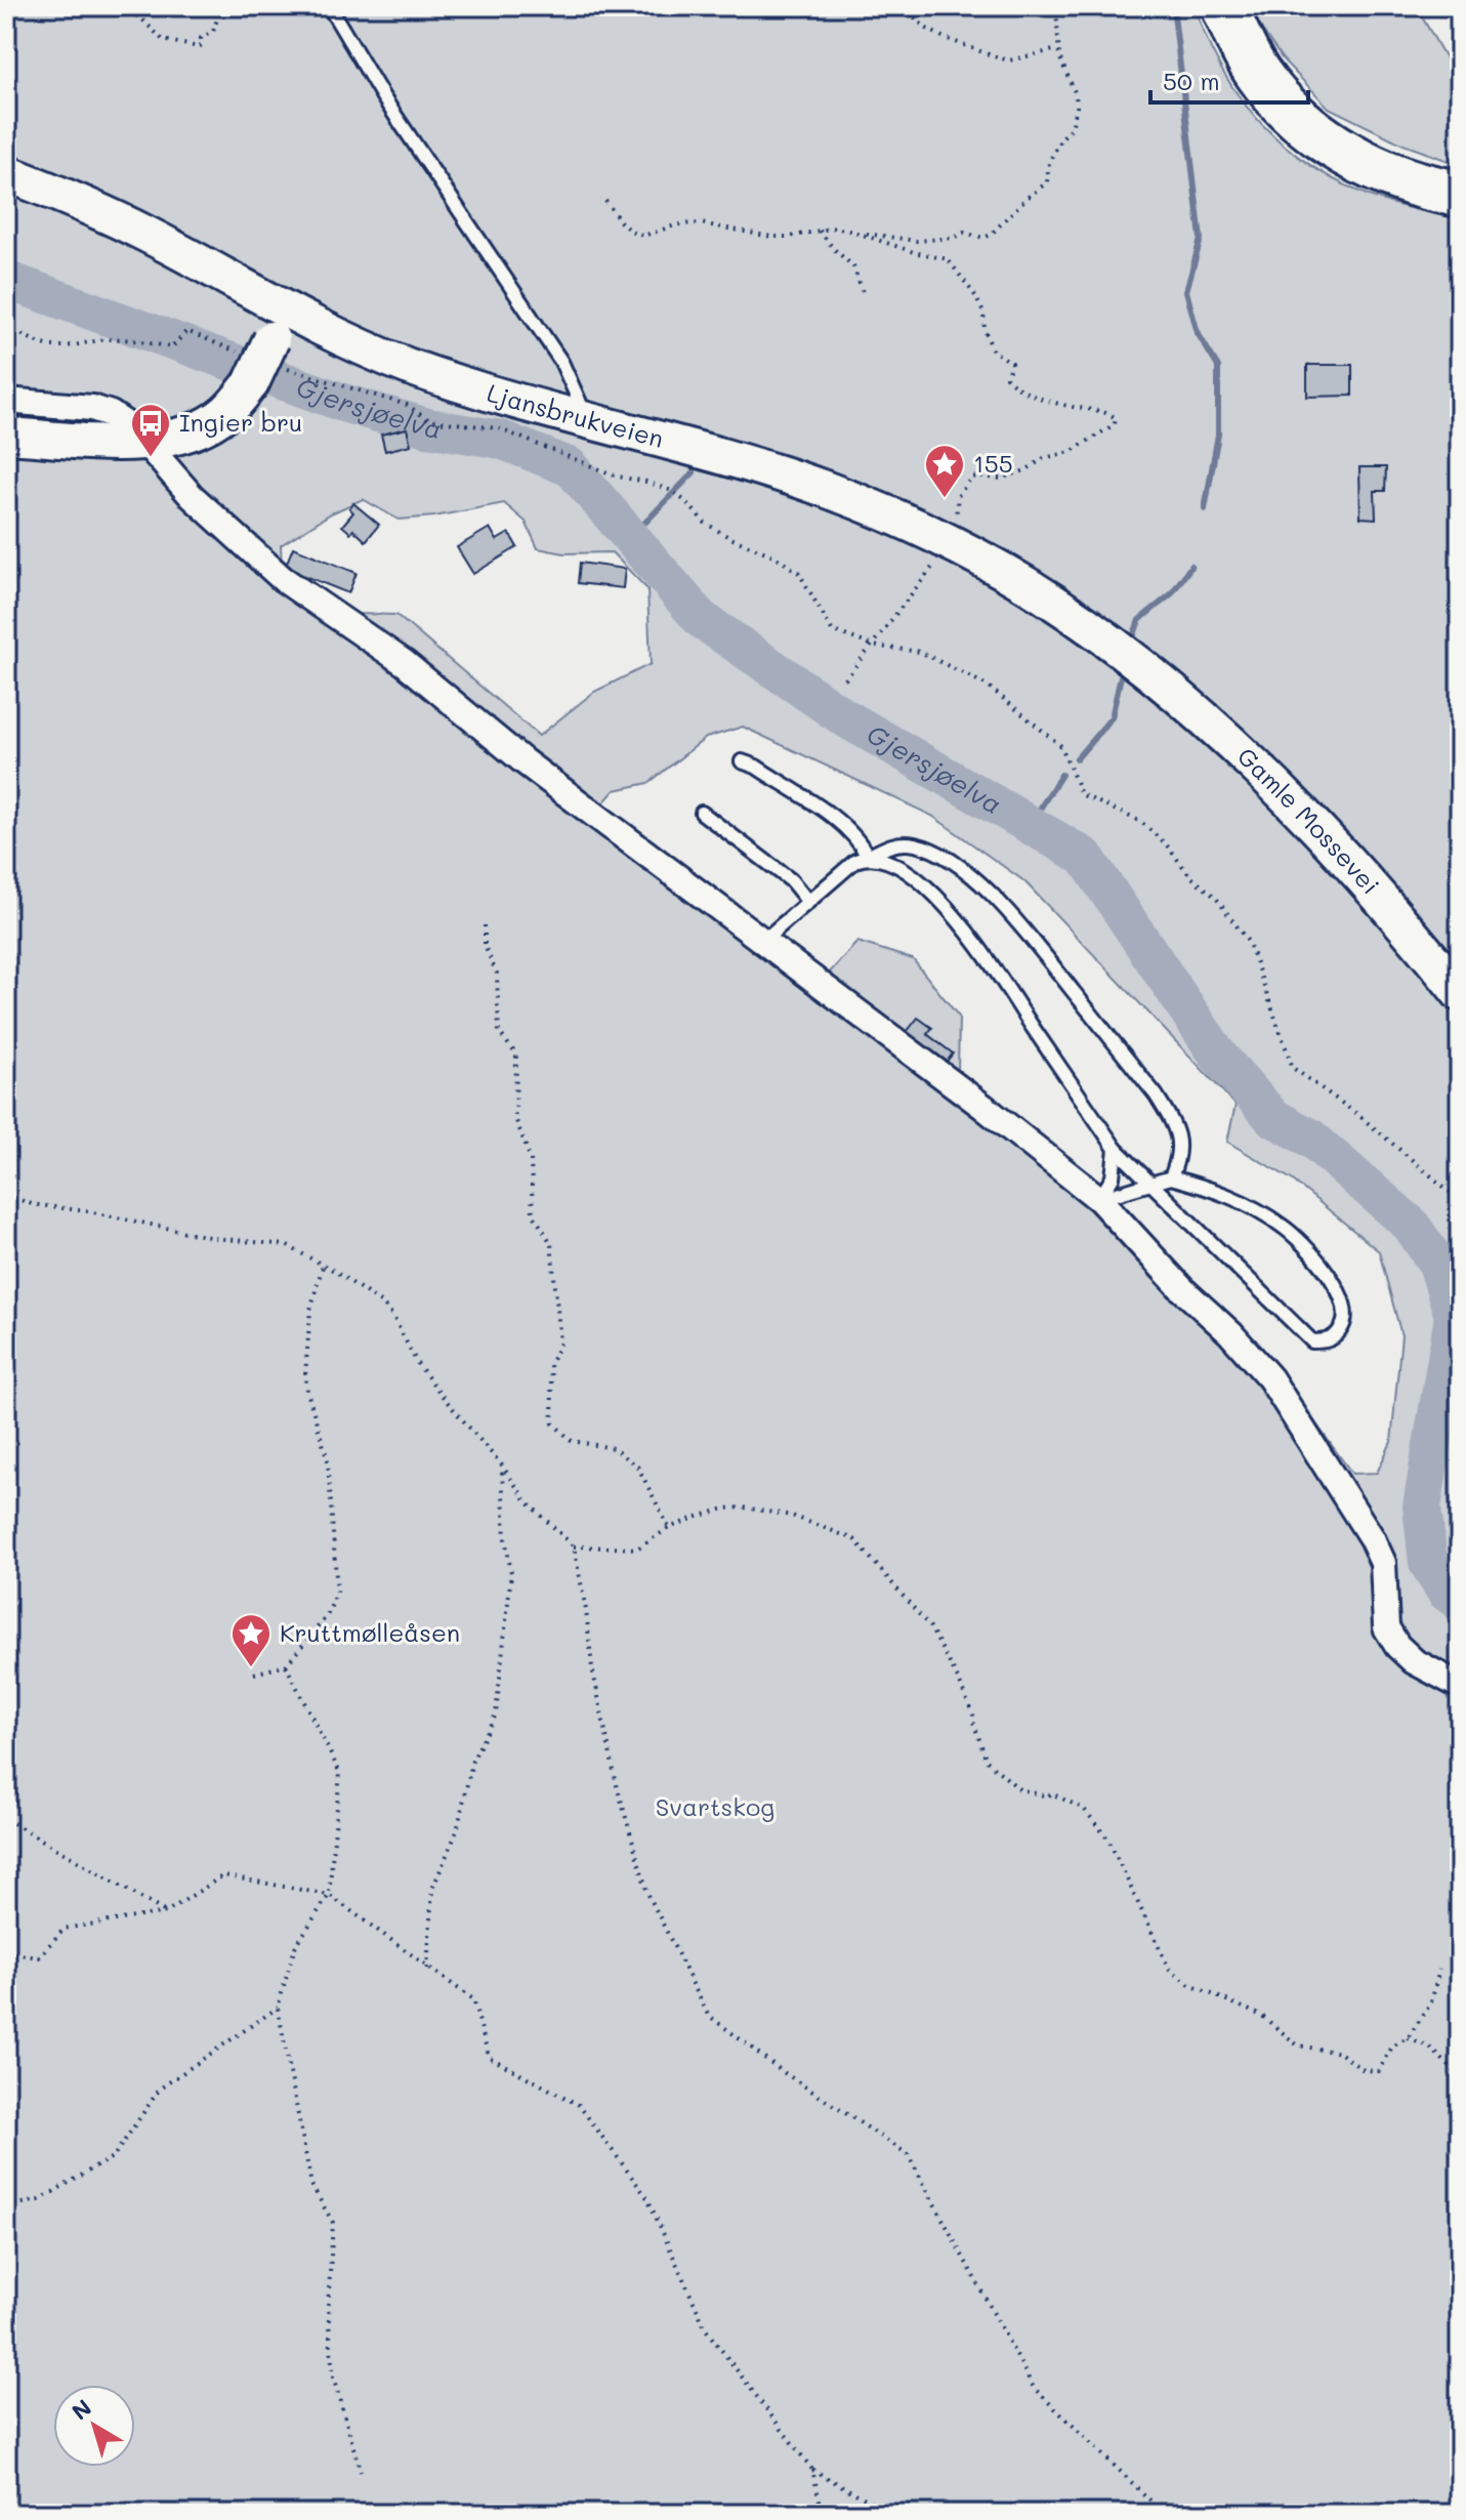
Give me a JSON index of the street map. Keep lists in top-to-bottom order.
{
  "streets": {
    "main road": ["Ljansbrukveien", "Gamle Mossevei"]
  },
  "crossings": [
    ["Ljansbrukveien", "Gamle Mossevei"]
  ],
  "water": ["Gjersjøelva"],
  "parks": ["Svartskog"],
  "places": {
    "bus stop": ["Ingier bru"],
    "place": ["155", "Kruttmølleåsen"]
  },
  "scale_bar": "50 m",
  "north": "top left"
}
